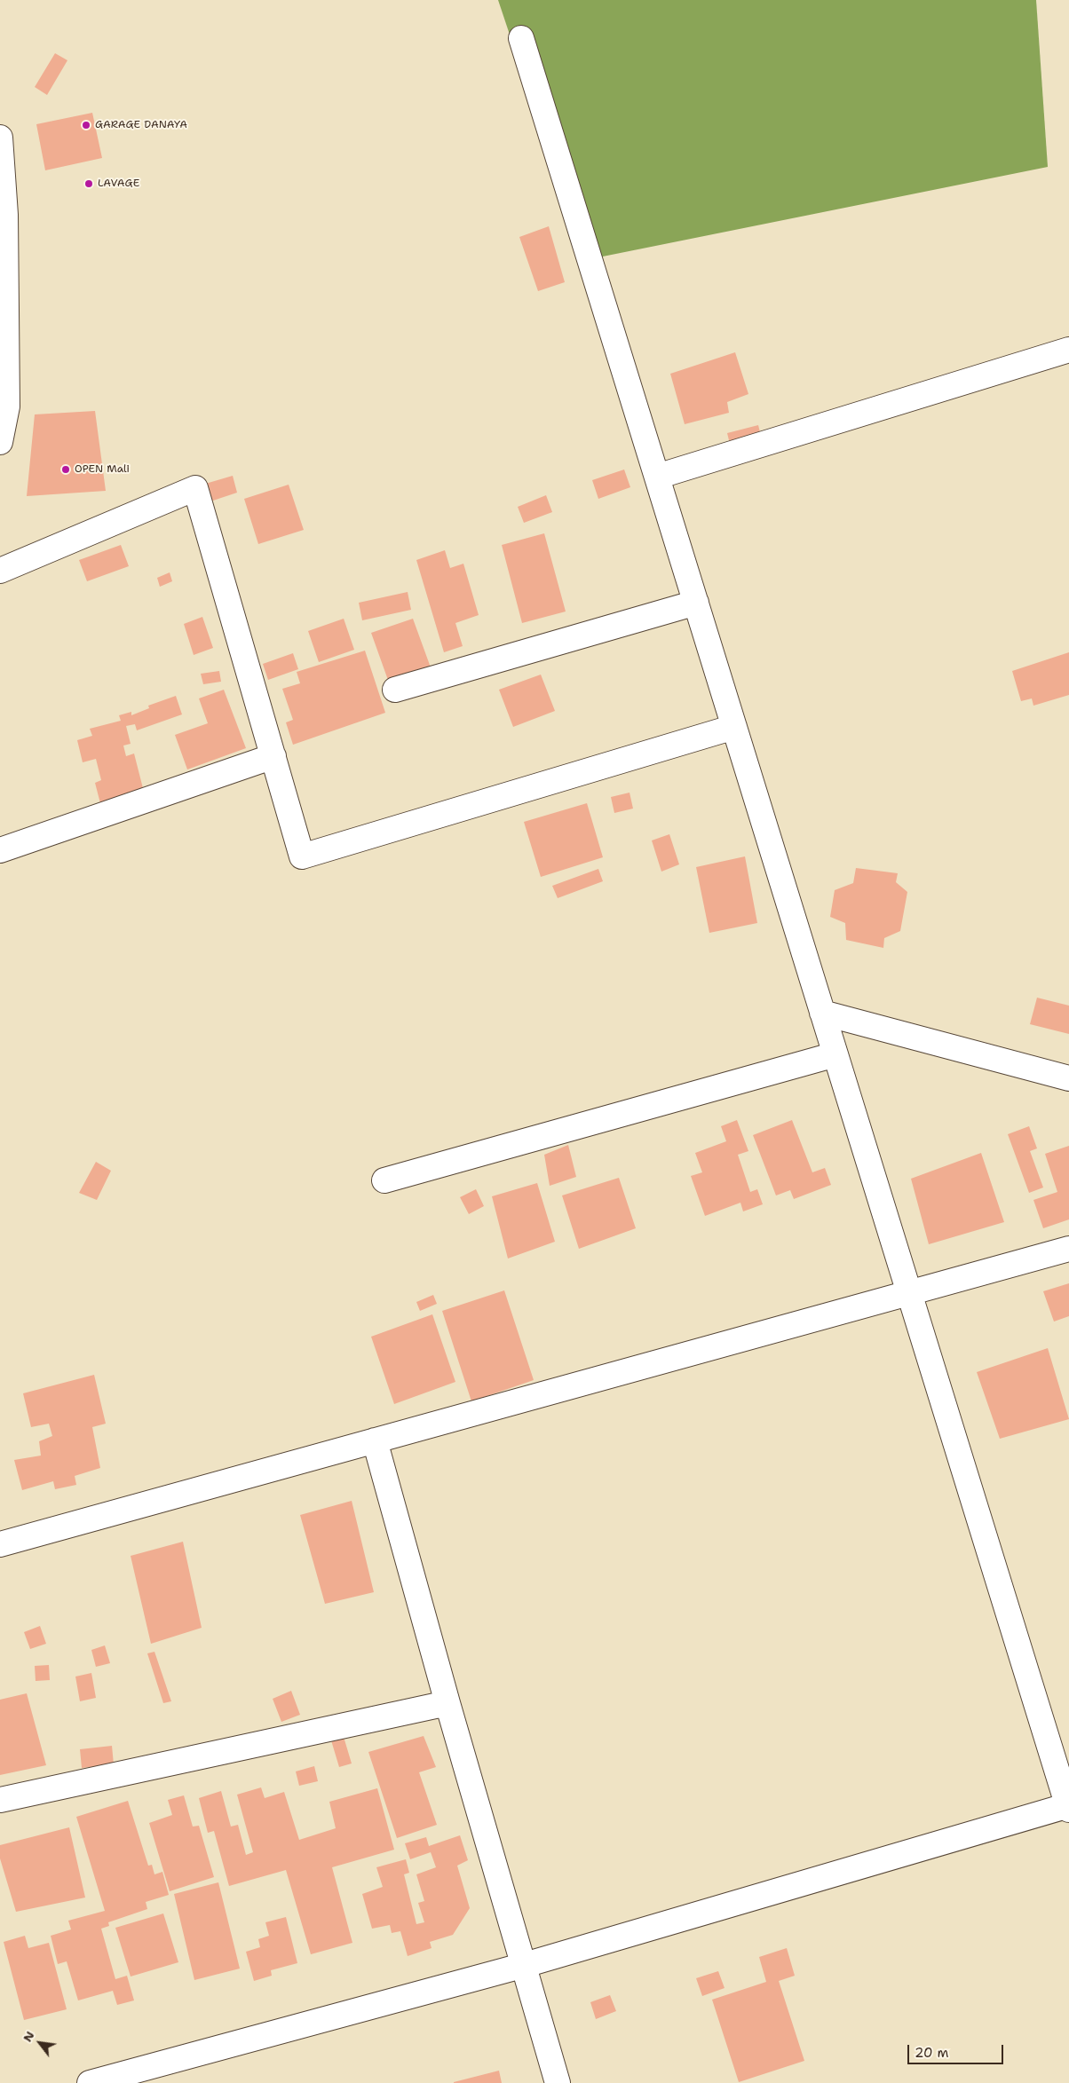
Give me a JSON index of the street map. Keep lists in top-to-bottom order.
{
  "places": ["GARAGE DANAYA", "LAVAGE", "OPEN Mali"],
  "scale_bar": "20 m",
  "north": "top left"
}
